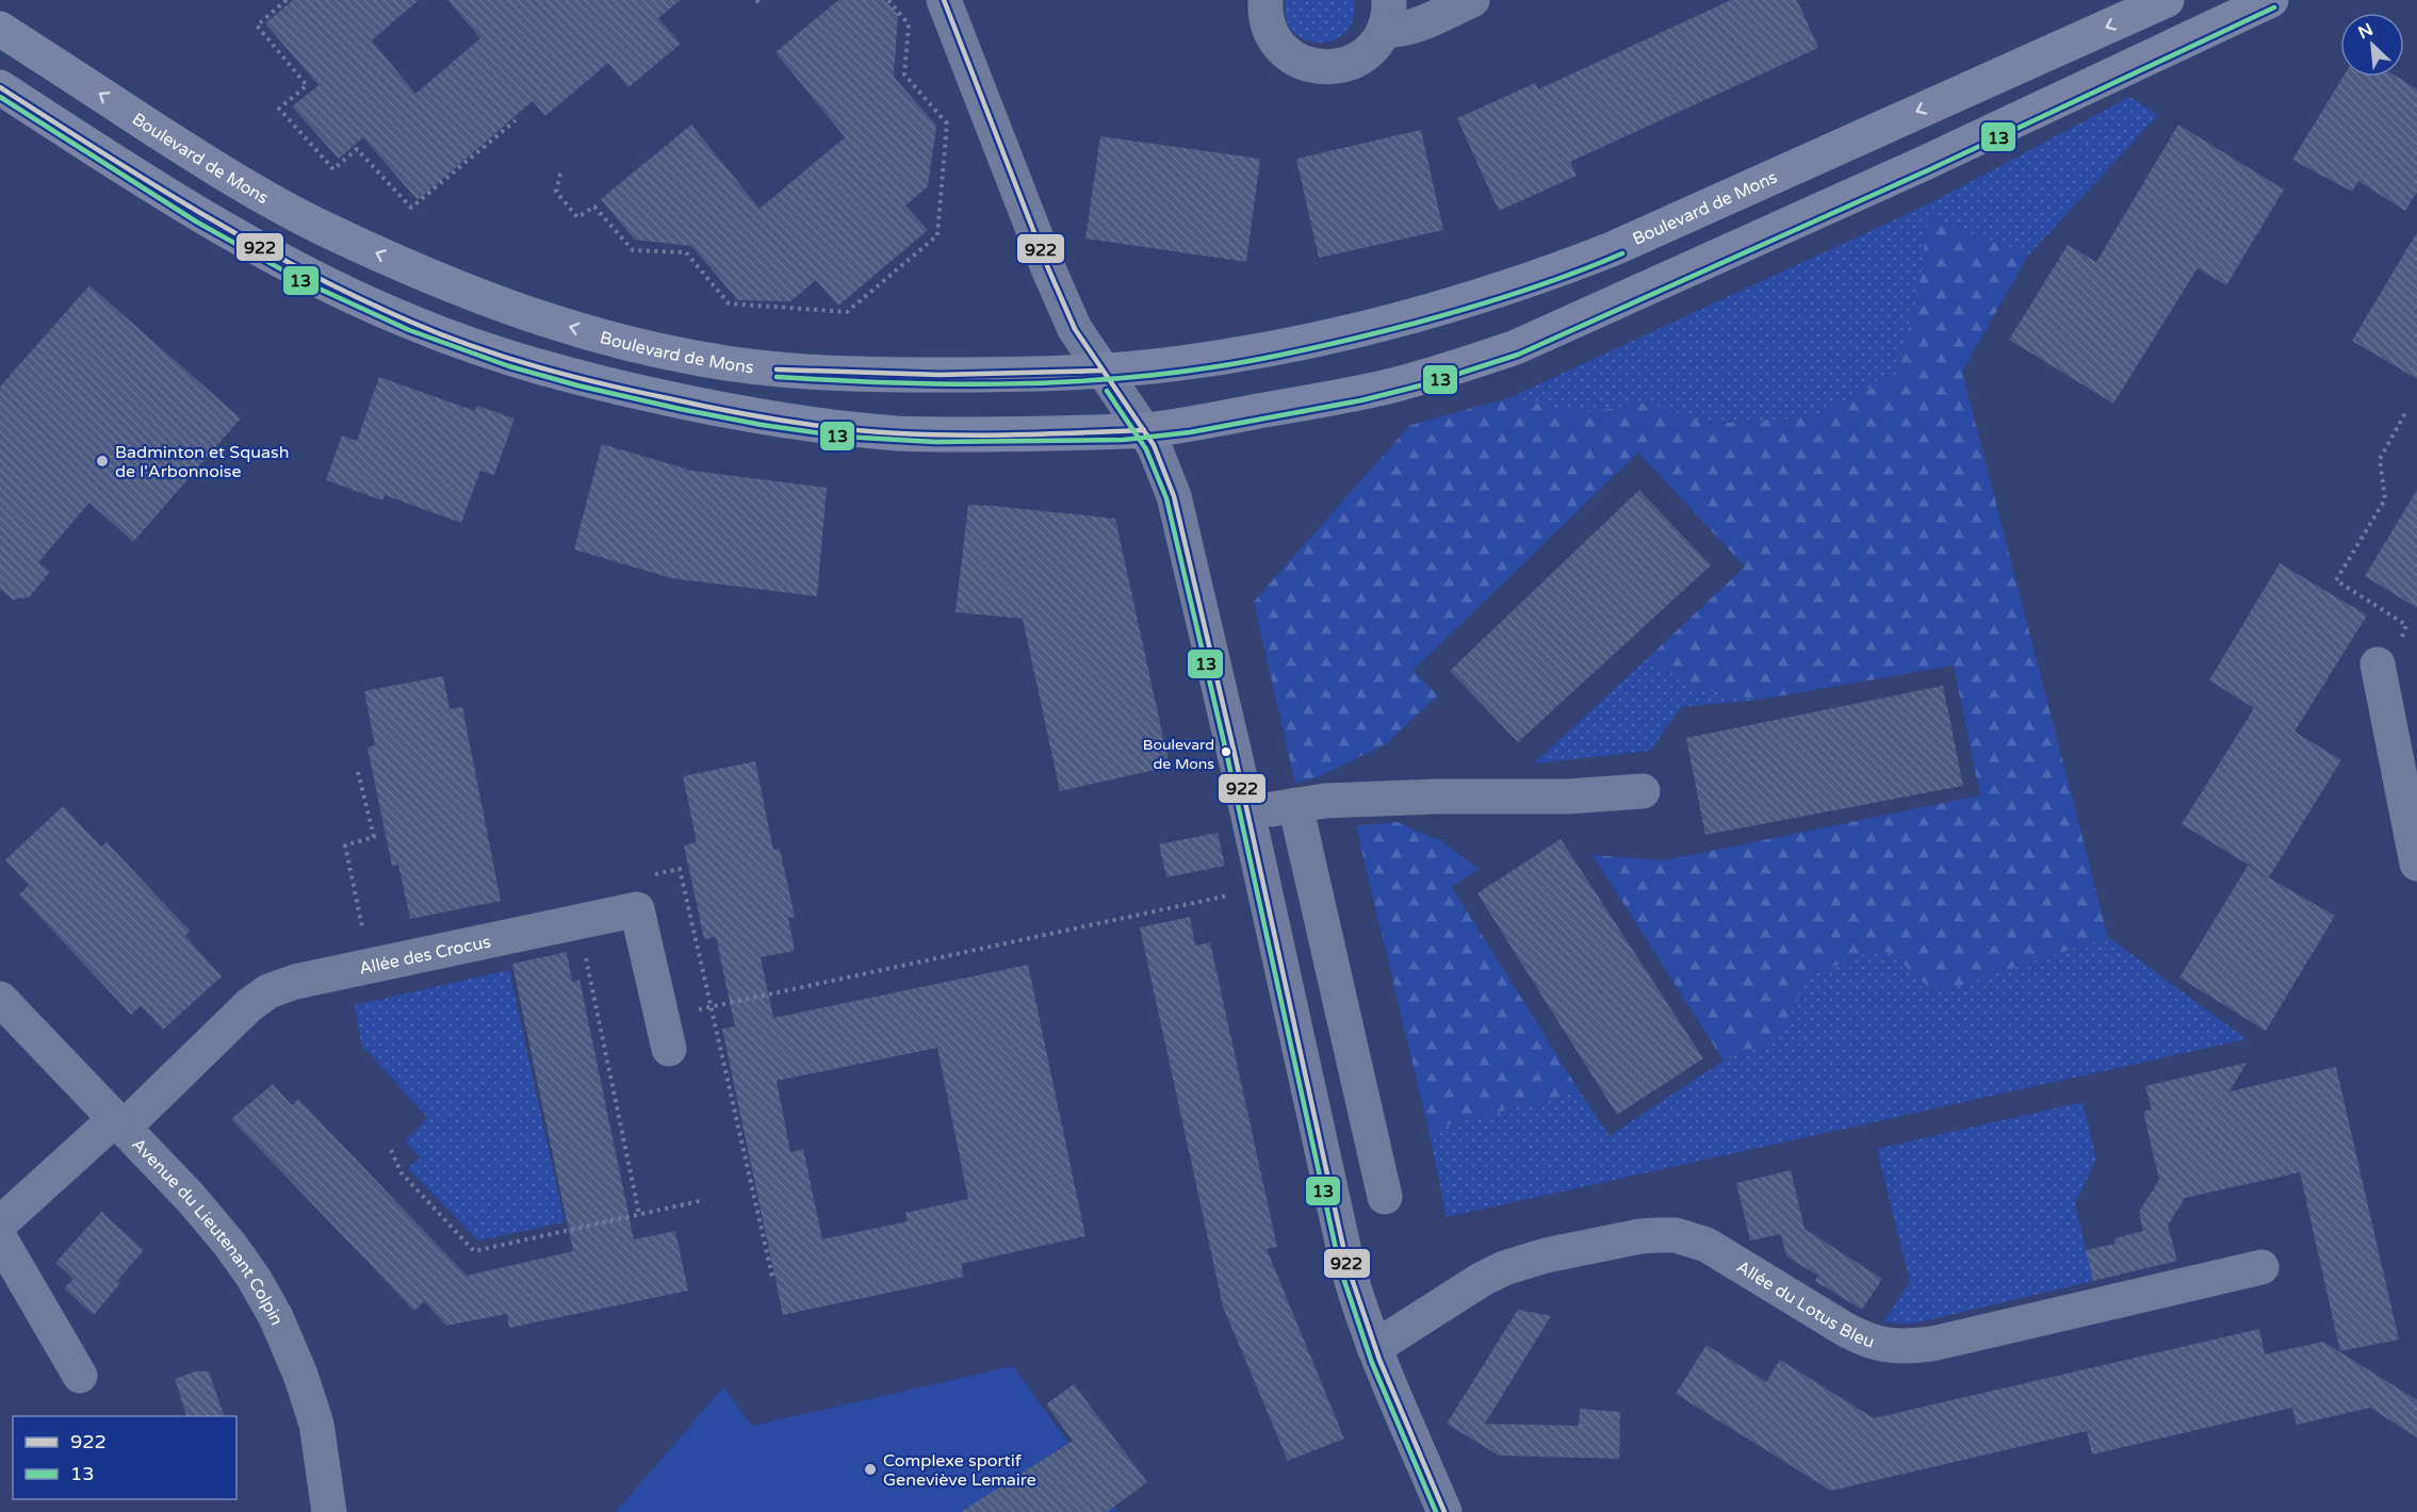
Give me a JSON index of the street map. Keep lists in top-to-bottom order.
{
  "streets": {
    "main road": ["Boulevard de Mons"],
    "street": ["Allée des Crocus", "Avenue du Lieutenant Colpin", "Allée du Lotus Bleu"]
  },
  "crossings": [
    ["Allée des Crocus", "Avenue du Lieutenant Colpin"]
  ],
  "places": ["Badminton et Squash de l'Arbonnoise", "Boulevard de Mons", "Complexe sportif Geneviève Lemaire"],
  "lines": ["transit line 922", "transit line 13"],
  "legend": ["922", "13"],
  "north": "top left"
}
